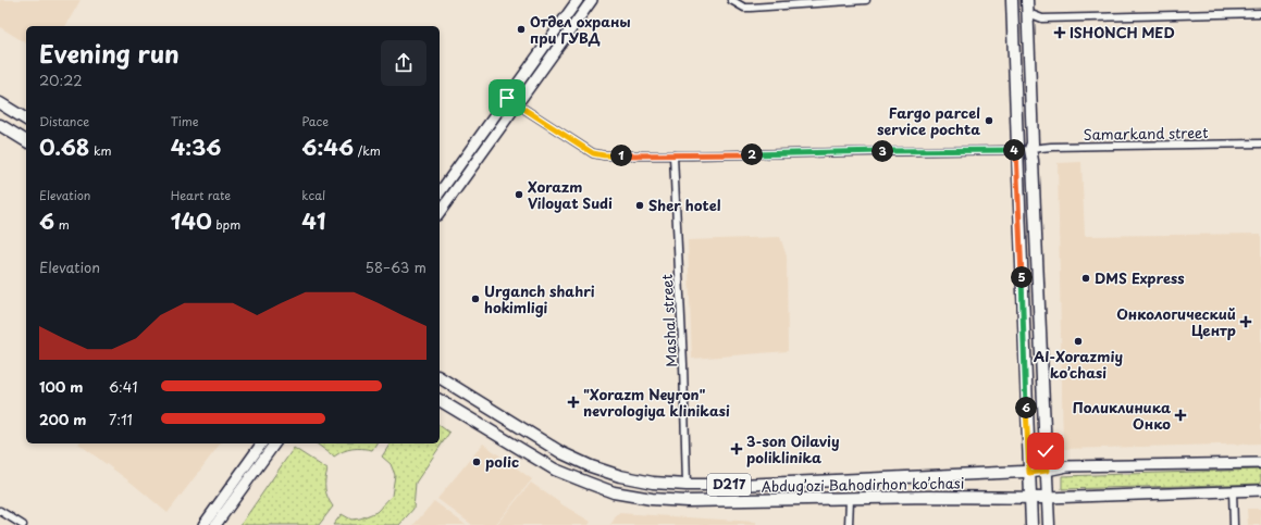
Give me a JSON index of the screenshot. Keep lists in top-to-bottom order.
{
  "streets": {
    "main road": ["D217", "Abdug’ozi Bahodirhon ko’chasi"],
    "street": ["Samarkand street", "Mashal street"]
  },
  "crossings": [
    ["Mashal street", "Abdug’ozi Bahodirhon ko’chasi"]
  ],
  "places": {
    "other": [
      "Отдел охраны при ГУВД",
      "Fargo parcel service pochta",
      "Xorazm Viloyat Sudi",
      "Sher hotel",
      "DMS Express",
      "Urganch shahri hokimligi",
      "Al-Xorazmiy ko’chasi",
      "polic"
    ],
    "health": [
      "ISHONCH MED",
      "Онкологический Центр",
      "\"Xorazm Neyron\" nevrologiya klinikasi",
      "Поликлиника Онко",
      "3-son Oilaviy poliklinika"
    ]
  },
  "page": {
    "heading": ["Evening run", "20:22"],
    "stats": [
      ["Distance", "0.68 km"],
      ["Time", "4:36"],
      ["Pace", "6:46 /km"],
      ["Elevation", "6 m"],
      ["Heart rate", "140 bpm"],
      ["kcal", "41"]
    ],
    "pins": [
      "4",
      "3",
      "2",
      "1",
      "5",
      "6"
    ],
    "chart": ["Elevation", "58–63 m"],
    "list": [
      {
        "name": "100 m",
        "note": "6:41"
      },
      {
        "name": "200 m",
        "note": "7:11"
      }
    ]
  }
}
